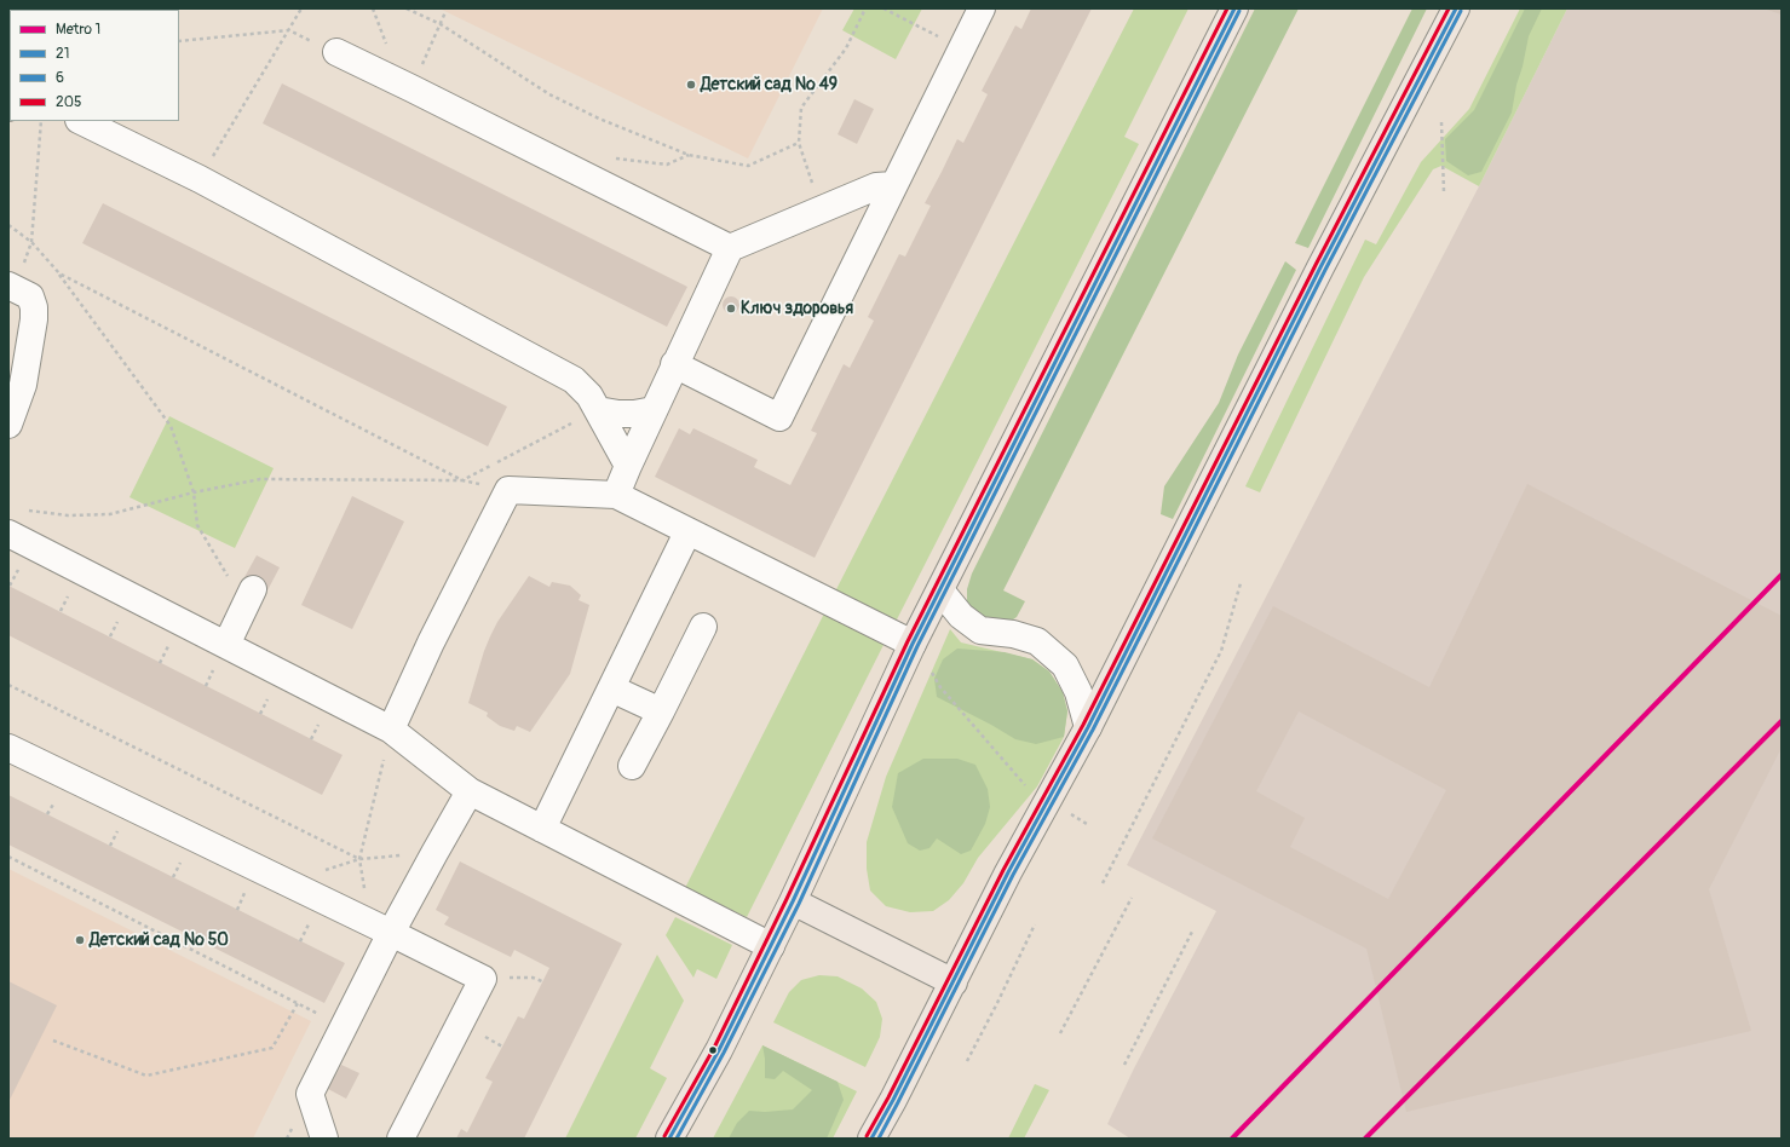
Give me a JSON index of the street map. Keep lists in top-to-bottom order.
{
  "places": ["Детский сад № 49", "Ключ здоровья", "Детский сад № 50"],
  "lines": [
    "transit line 21",
    "transit line 205",
    "transit line 6",
    "metro line 1"
  ],
  "legend": [
    "Metro 1",
    "21",
    "6",
    "205"
  ]
}
